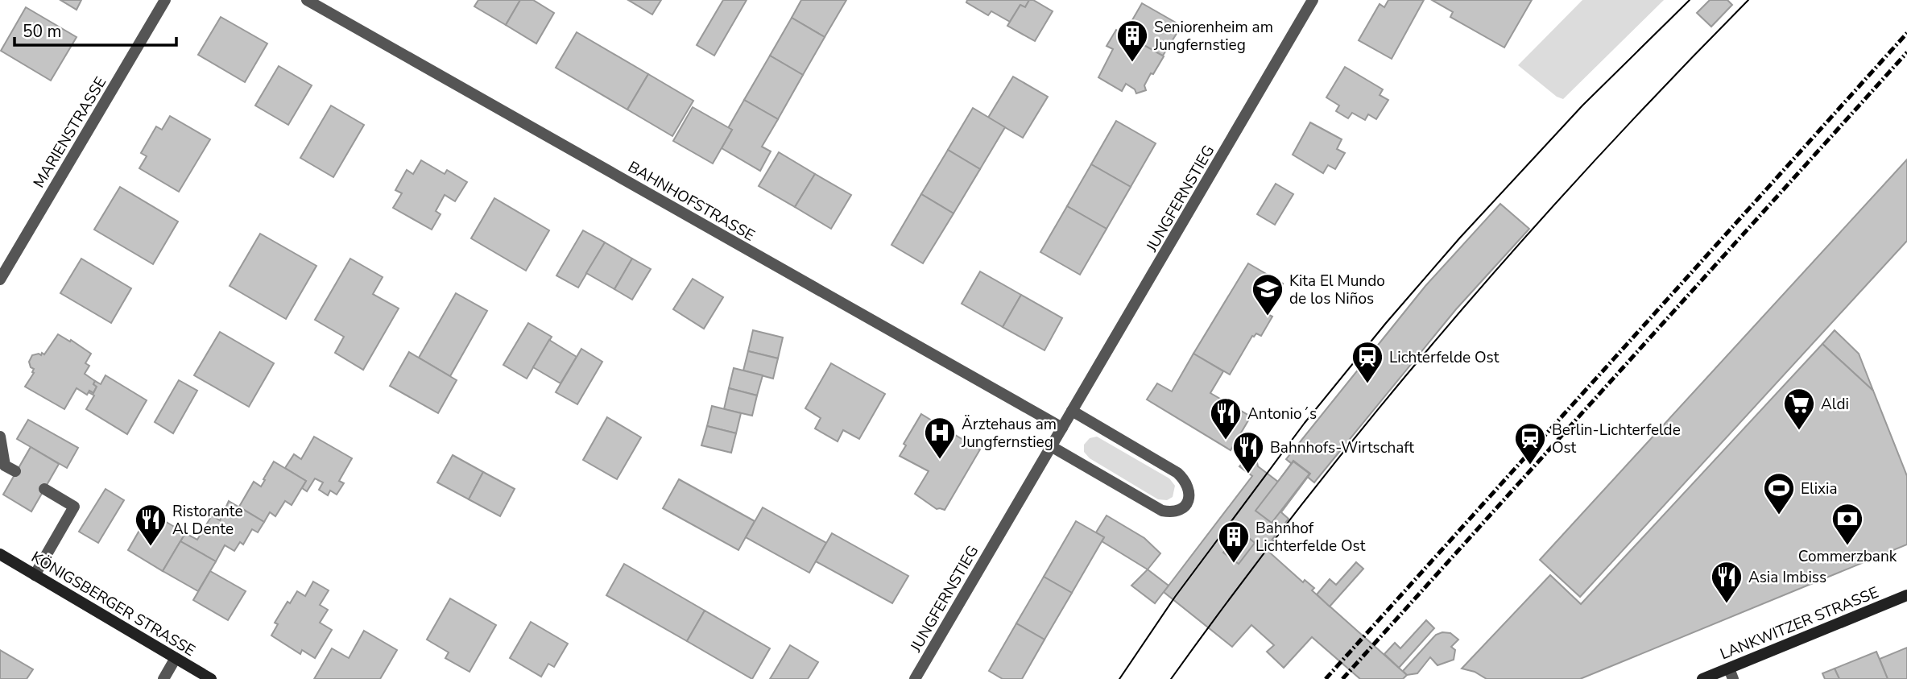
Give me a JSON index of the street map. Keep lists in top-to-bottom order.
{
  "streets": {
    "main road": ["KÖNIGSBERGER STRASSE", "LANKWITZER STRASSE"],
    "street": ["MARIENSTRASSE", "JUNGFERNSTIEG", "BAHNHOFSTRASSE"]
  },
  "crossings": [
    ["JUNGFERNSTIEG", "BAHNHOFSTRASSE"]
  ],
  "places": {
    "building": ["Seniorenheim am Jungfernstieg", "Bahnhof Lichterfelde Ost"],
    "school or university": ["Kita El Mundo de los Niños"],
    "station": ["Lichterfelde Ost", "Berlin-Lichterfelde Ost"],
    "supermarket": ["Aldi"],
    "restaurant": [
      "Antonio´s",
      "Bahnhofs-Wirtschaft",
      "Ristorante Al Dente",
      "Asia Imbiss"
    ],
    "hospital": ["Ärztehaus am Jungfernstieg"],
    "sports": ["Elixia"],
    "bank": ["Commerzbank"]
  },
  "scale_bar": "50 m"
}
